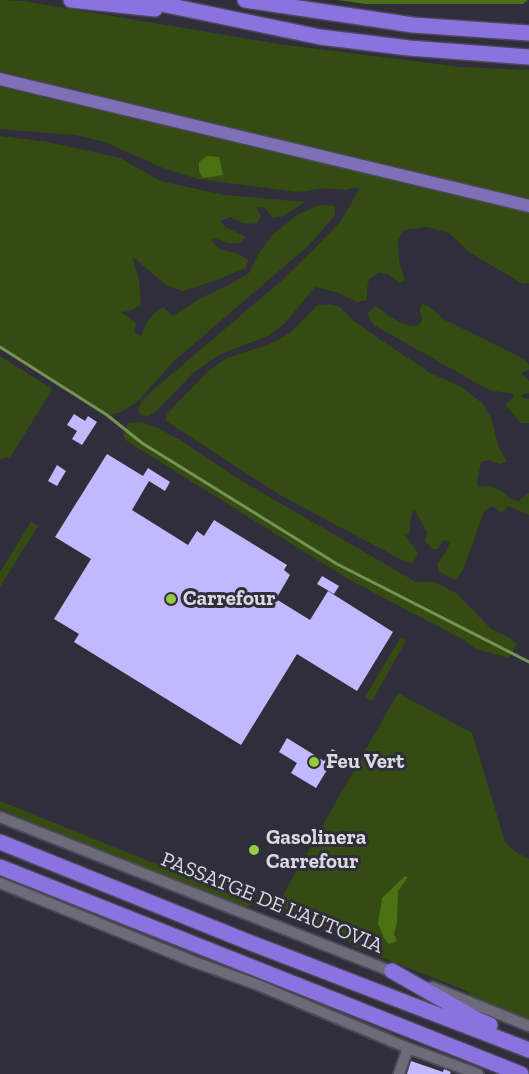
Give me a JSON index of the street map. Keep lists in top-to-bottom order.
{
  "streets": {
    "street": ["PASSATGE DE L'AUTOVIA"]
  },
  "places": ["Carrefour", "Feu Vert", "Gasolinera Carrefour"]
}
